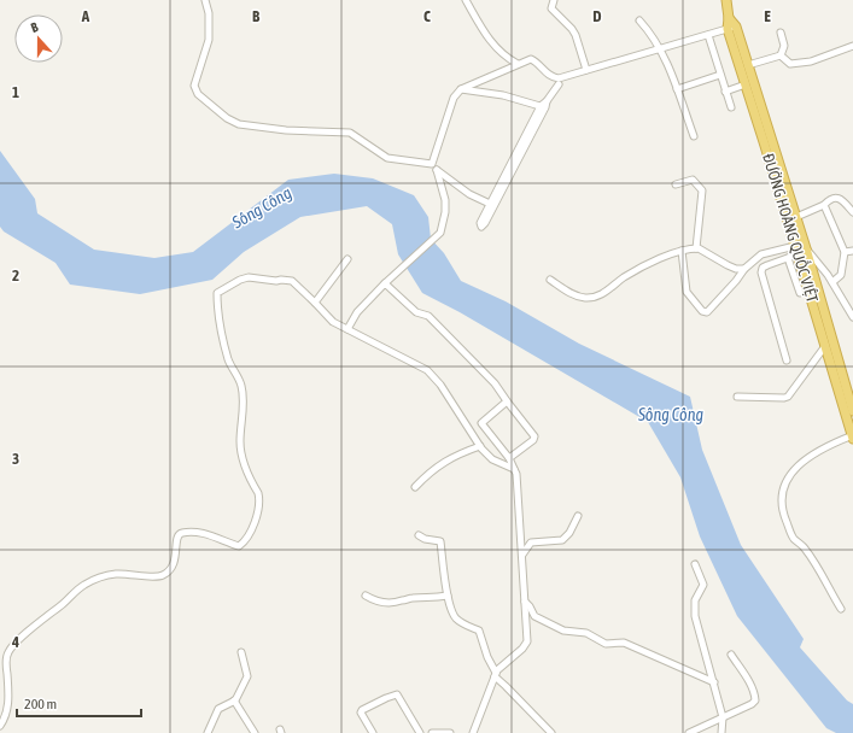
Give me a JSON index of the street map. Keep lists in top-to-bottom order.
{
  "streets": {
    "highway": ["ĐƯỜNG HOÀNG QUỐC VIỆT"]
  },
  "water": ["Sông Công"],
  "scale_bar": "200 m",
  "north": "top",
  "grid": {
    "columns": [
      "A",
      "B",
      "C",
      "D",
      "E"
    ],
    "rows": [
      "1",
      "2",
      "3",
      "4"
    ]
  }
}
